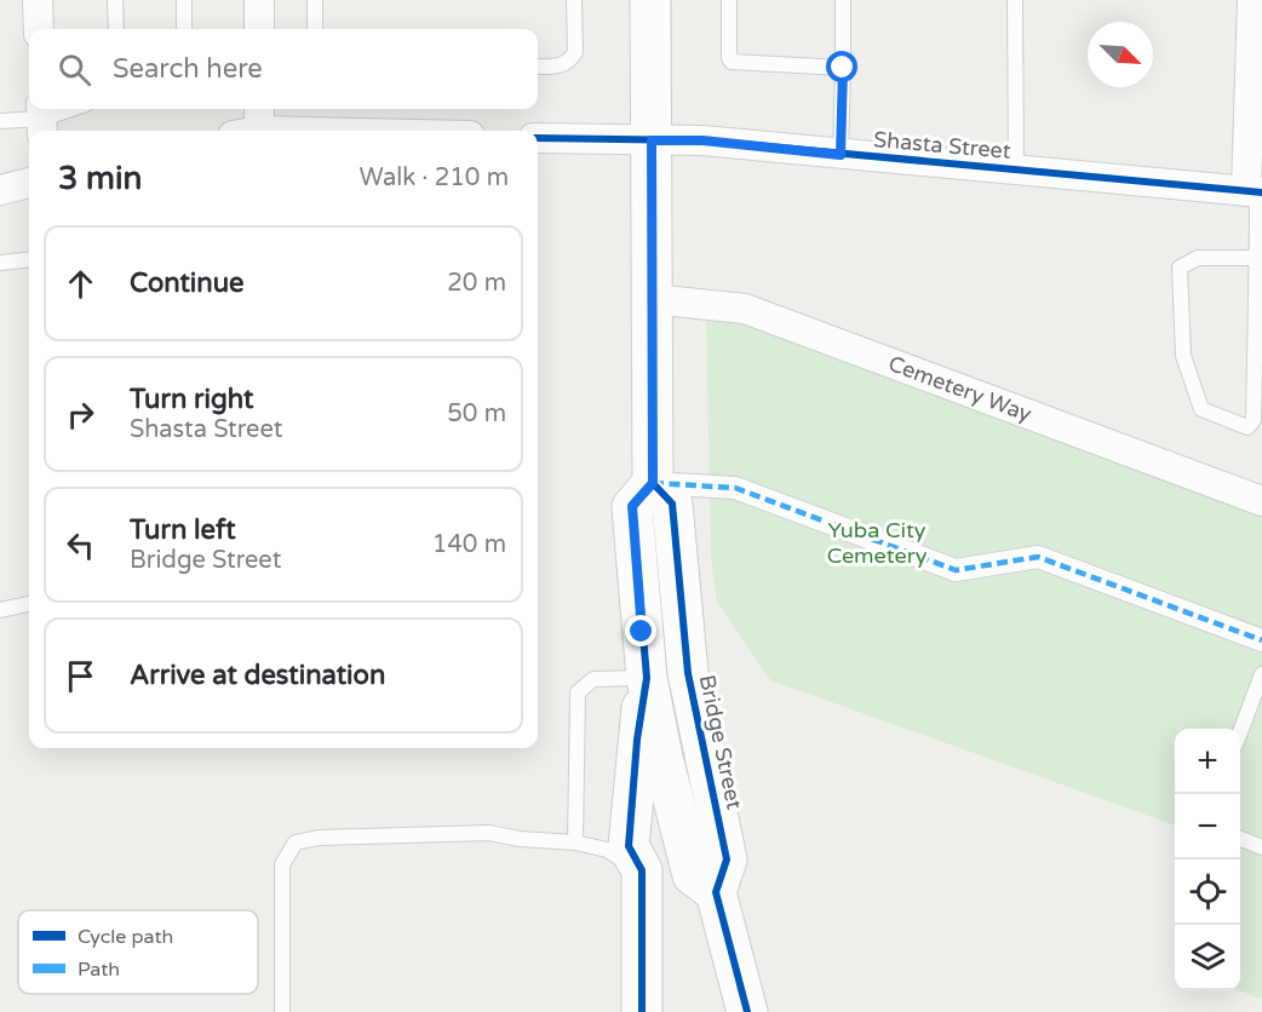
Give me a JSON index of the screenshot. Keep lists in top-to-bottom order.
{
  "streets": {
    "main road": ["Bridge Street"],
    "street": ["Shasta Street", "Cemetery Way"]
  },
  "parks": ["Yuba City Cemetery"],
  "legend": ["Cycle path", "Path"],
  "north": "bottom right",
  "page": {
    "search": "Search here",
    "heading": ["3 min", "Walk · 210 m"],
    "list": [
      ["Continue", "20 m"],
      ["Turn right", "Shasta Street", "50 m"],
      ["Turn left", "Bridge Street", "140 m"],
      "Arrive at destination"
    ],
    "map_buttons": ["+", "−"]
  }
}
